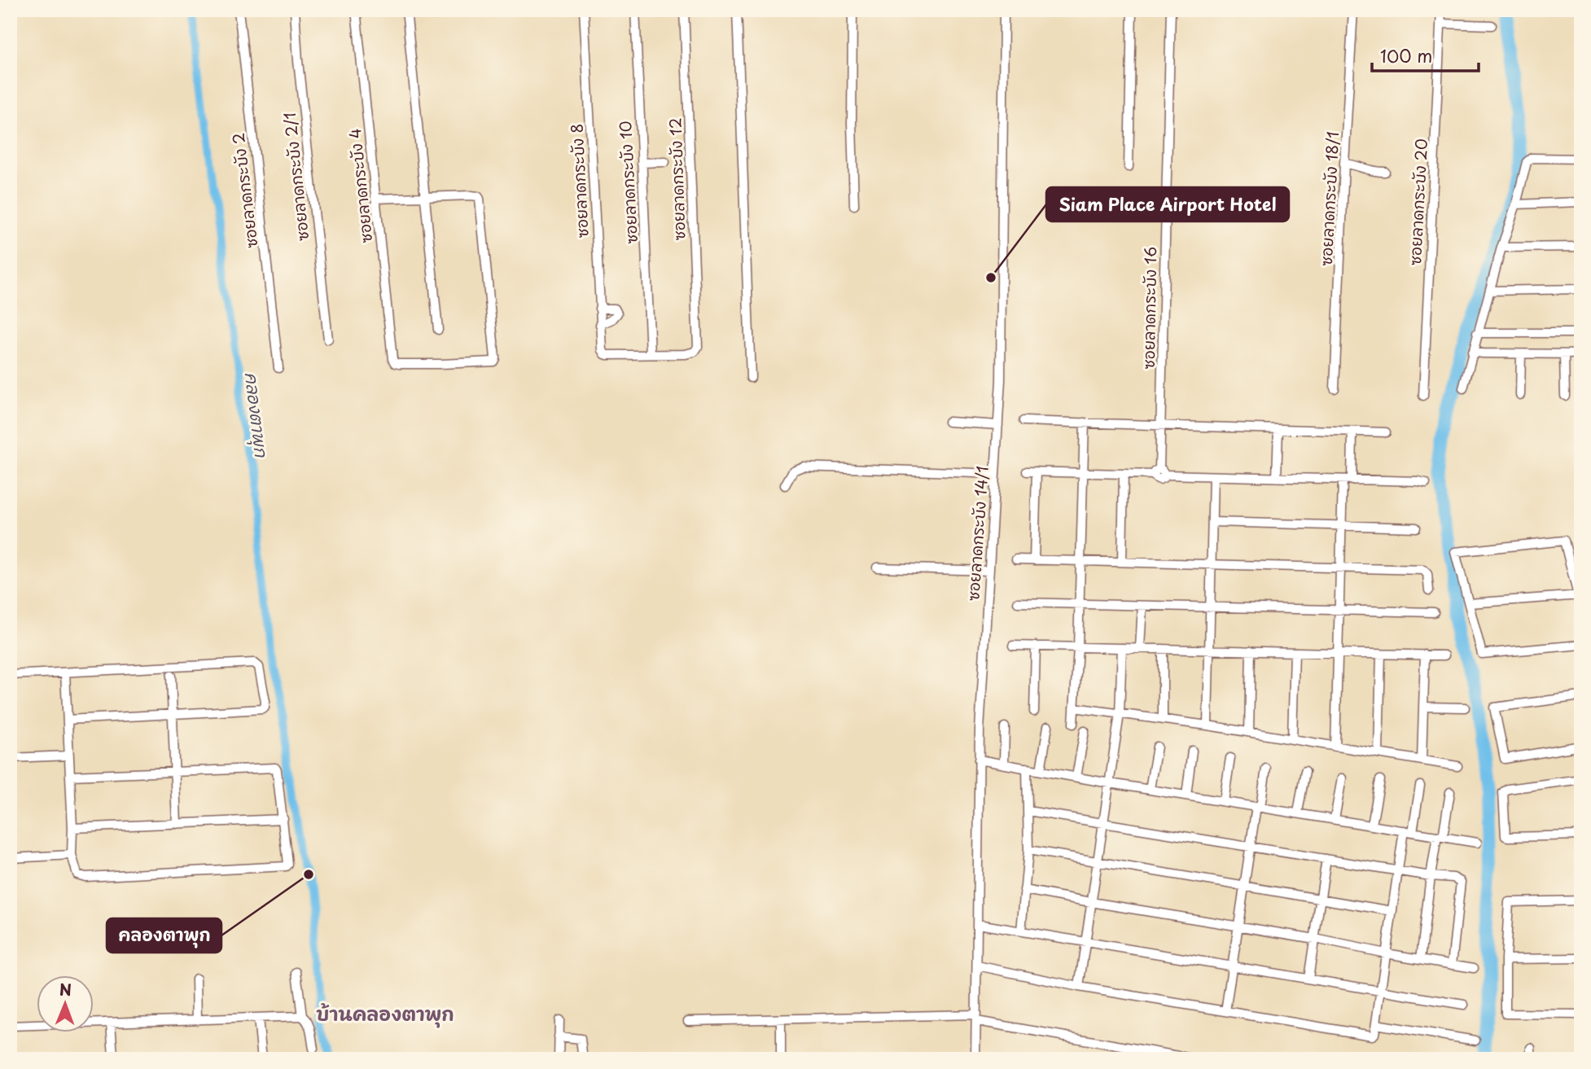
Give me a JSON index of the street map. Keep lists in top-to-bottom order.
{
  "streets": {
    "street": [
      "ซอยลาดกระบัง 2/1",
      "ซอยลาดกระบัง 12",
      "ซอยลาดกระบัง 8",
      "ซอยลาดกระบัง 10",
      "ซอยลาดกระบัง 4",
      "ซอยลาดกระบัง 2",
      "ซอยลาดกระบัง 18/1",
      "ซอยลาดกระบัง 20",
      "ซอยลาดกระบัง 16",
      "ซอยลาดกระบัง 14/1"
    ]
  },
  "crossings": [
    ["ซอยลาดกระบัง 12", "ซอยลาดกระบัง 8"],
    ["ซอยลาดกระบัง 12", "ซอยลาดกระบัง 10"],
    ["ซอยลาดกระบัง 8", "ซอยลาดกระบัง 10"]
  ],
  "districts": ["บ้านคลองตาพุก"],
  "water": ["คลองตาพุก"],
  "places": ["Siam Place Airport Hotel", "คลองตาพุก"],
  "scale_bar": "100 m",
  "north": "top"
}
